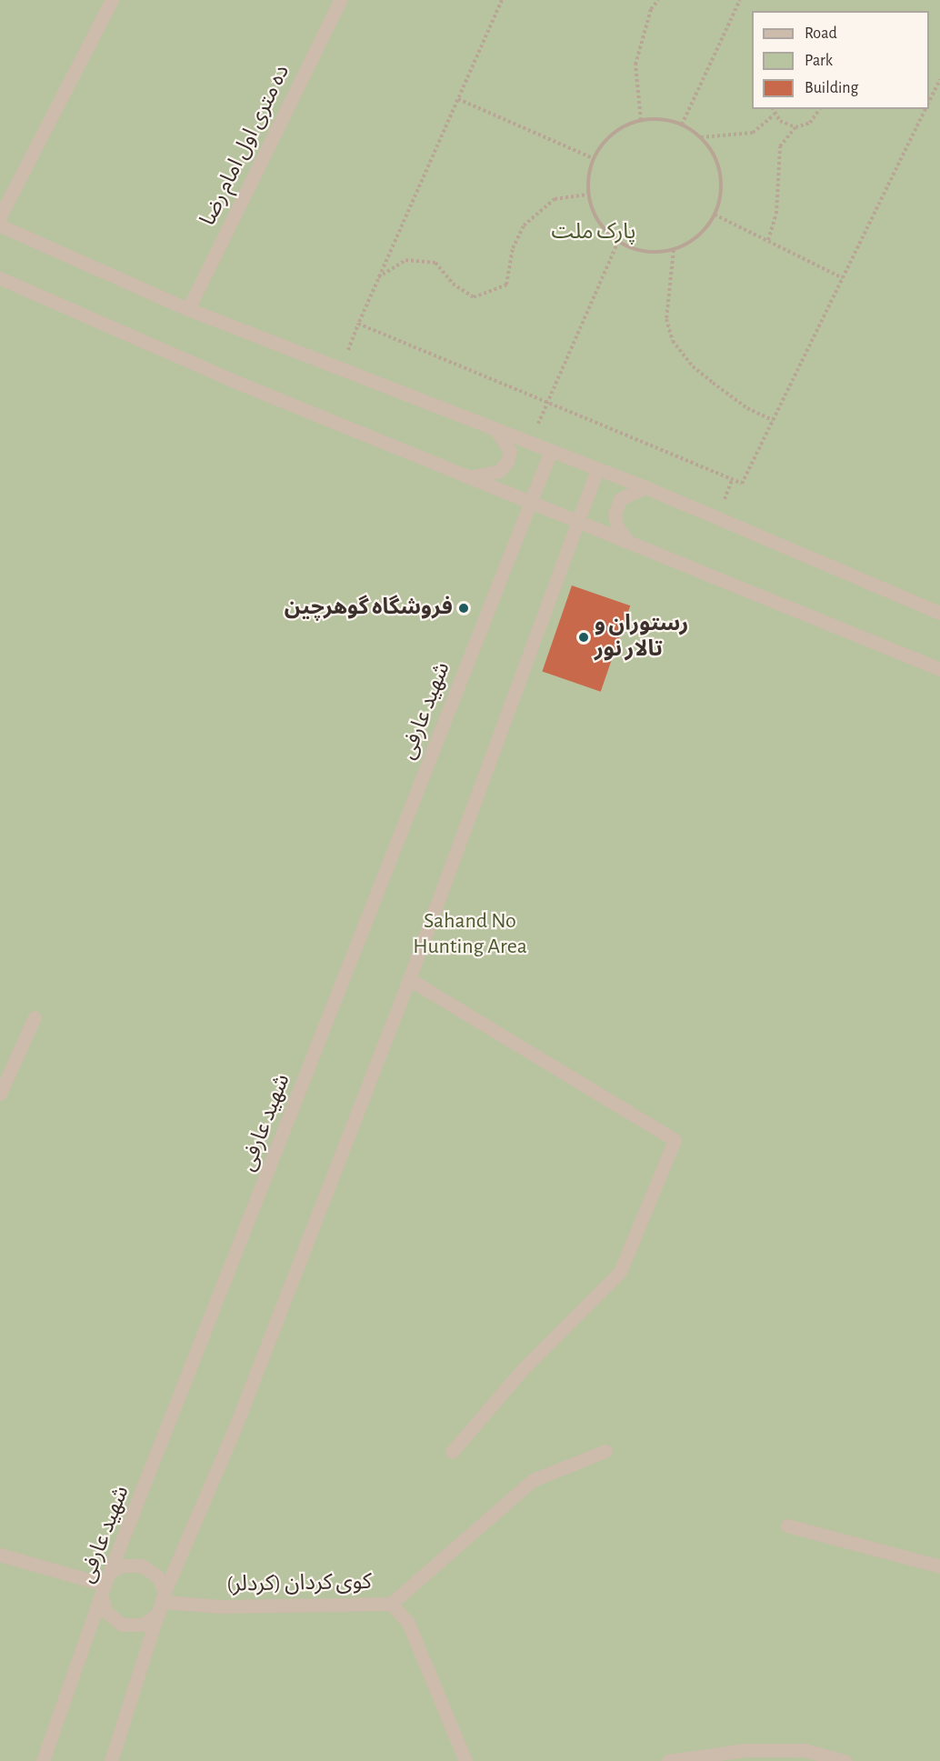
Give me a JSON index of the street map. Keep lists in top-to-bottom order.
{
  "streets": {
    "street": ["ده متری اول امام رضا", "شهید عارفی", "کوی کردان (کردلر)"]
  },
  "crossings": [
    ["شهید عارفی", "کوی کردان (کردلر)"]
  ],
  "parks": ["پارک ملت", "Sahand No Hunting Area"],
  "places": ["فروشگاه گوهرچین", "رستوران و تالار نور"],
  "legend": ["Road", "Park", "Building"]
}
